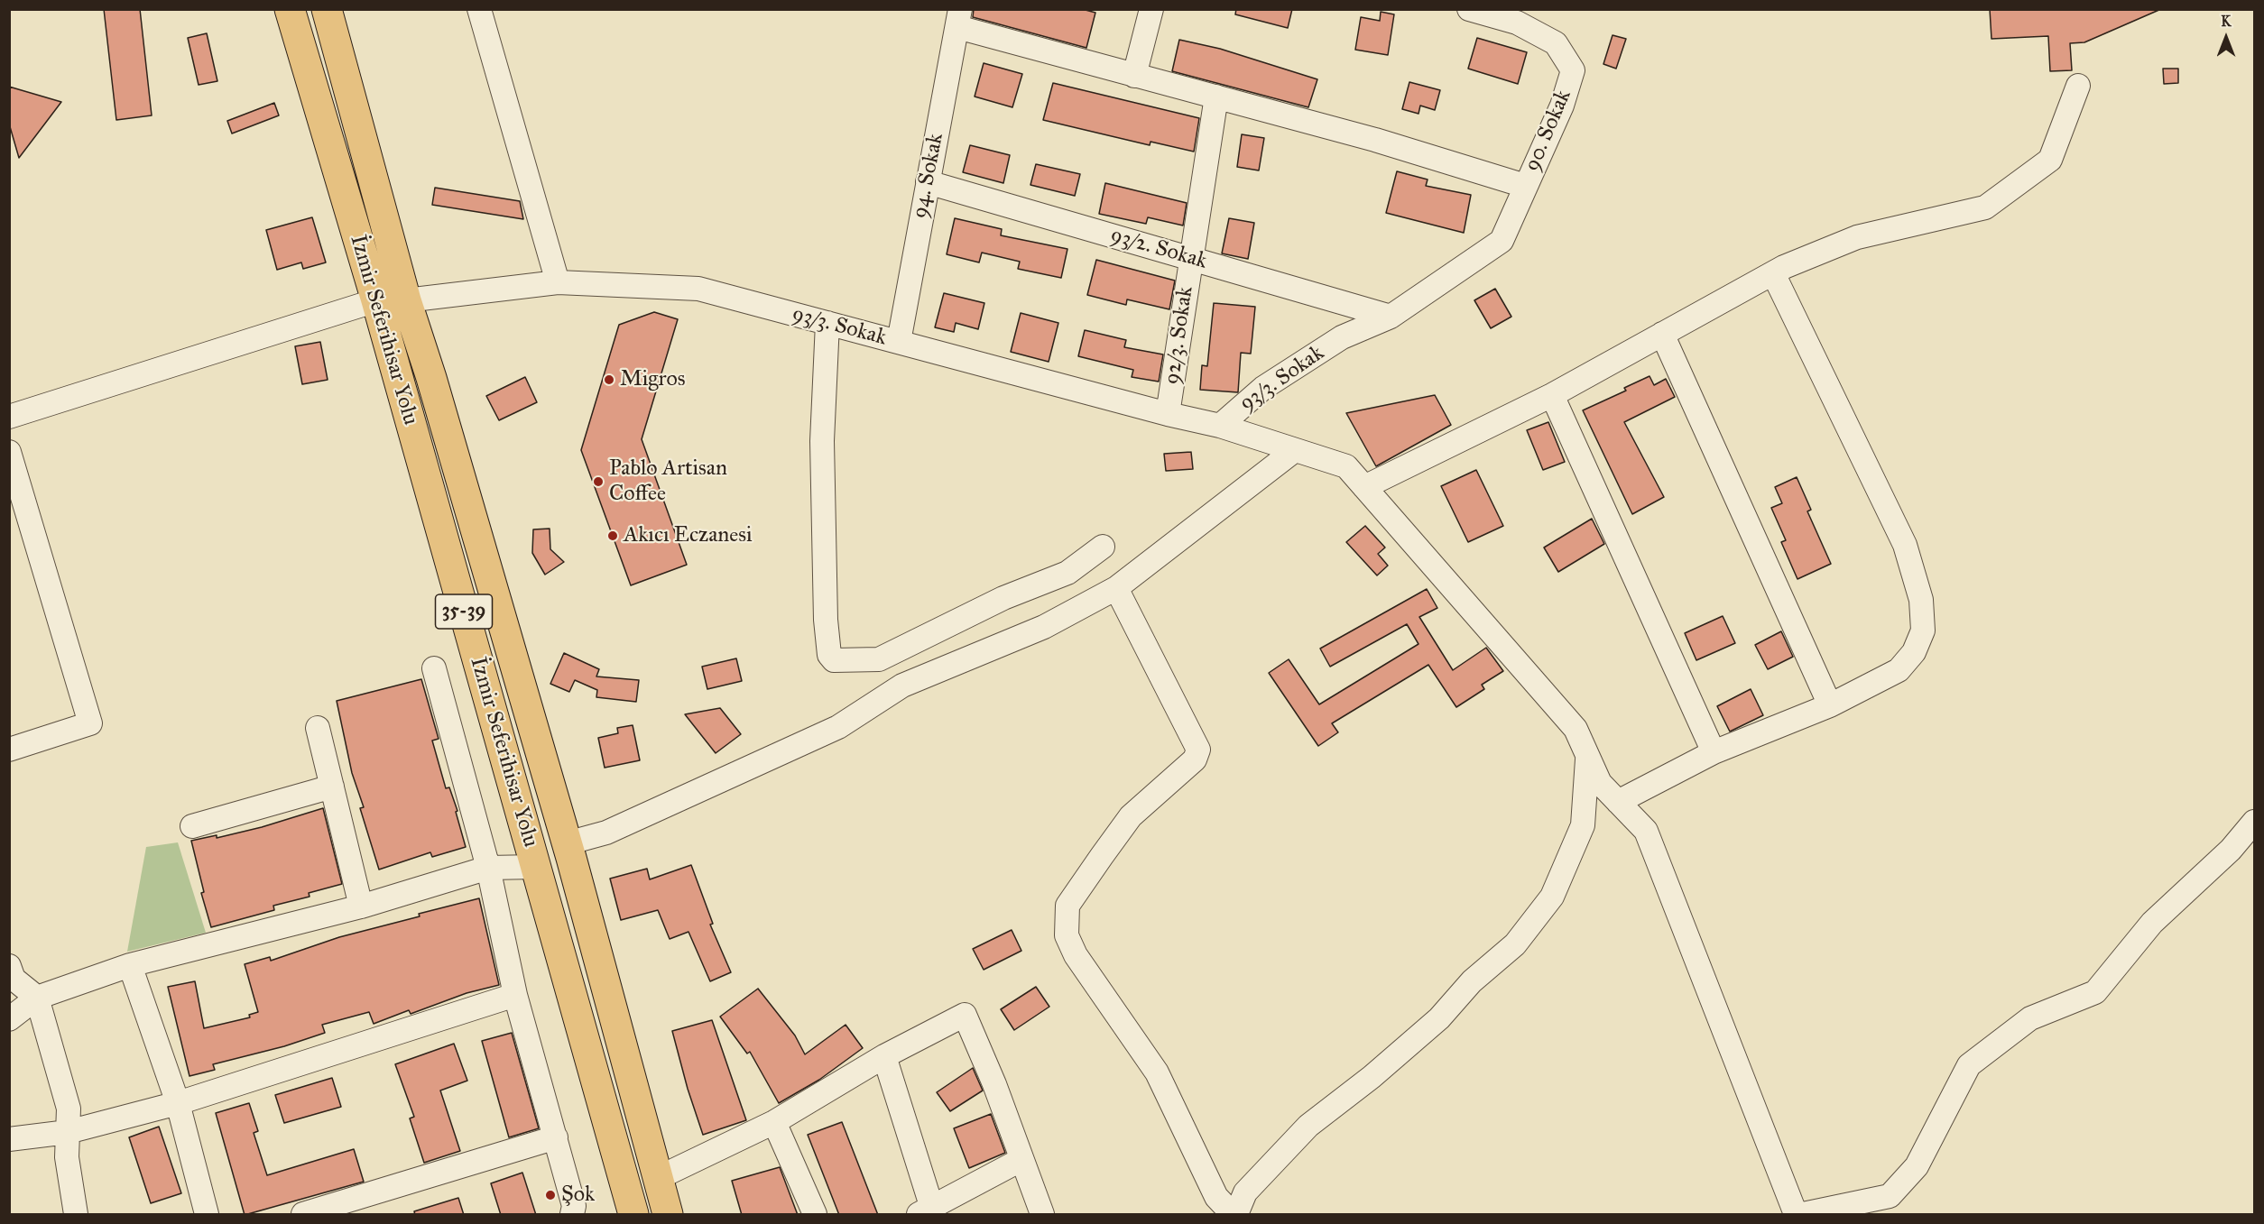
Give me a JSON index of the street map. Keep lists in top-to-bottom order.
{
  "streets": {
    "main road": ["İzmir Seferihisar Yolu", "35-39"],
    "street": [
      "90. Sokak",
      "94. Sokak",
      "93/2. Sokak",
      "93/3. Sokak",
      "92/3. Sokak"
    ]
  },
  "crossings": [
    ["90. Sokak", "93/3. Sokak"],
    ["94. Sokak", "93/2. Sokak"],
    ["94. Sokak", "93/3. Sokak"],
    ["93/2. Sokak", "93/3. Sokak"],
    ["93/2. Sokak", "92/3. Sokak"],
    ["93/3. Sokak", "İzmir Seferihisar Yolu"],
    ["93/3. Sokak", "92/3. Sokak"]
  ],
  "places": [
    "Migros",
    "Pablo Artisan Coffee",
    "Akıcı Eczanesi",
    "Şok"
  ],
  "north": "top"
}
